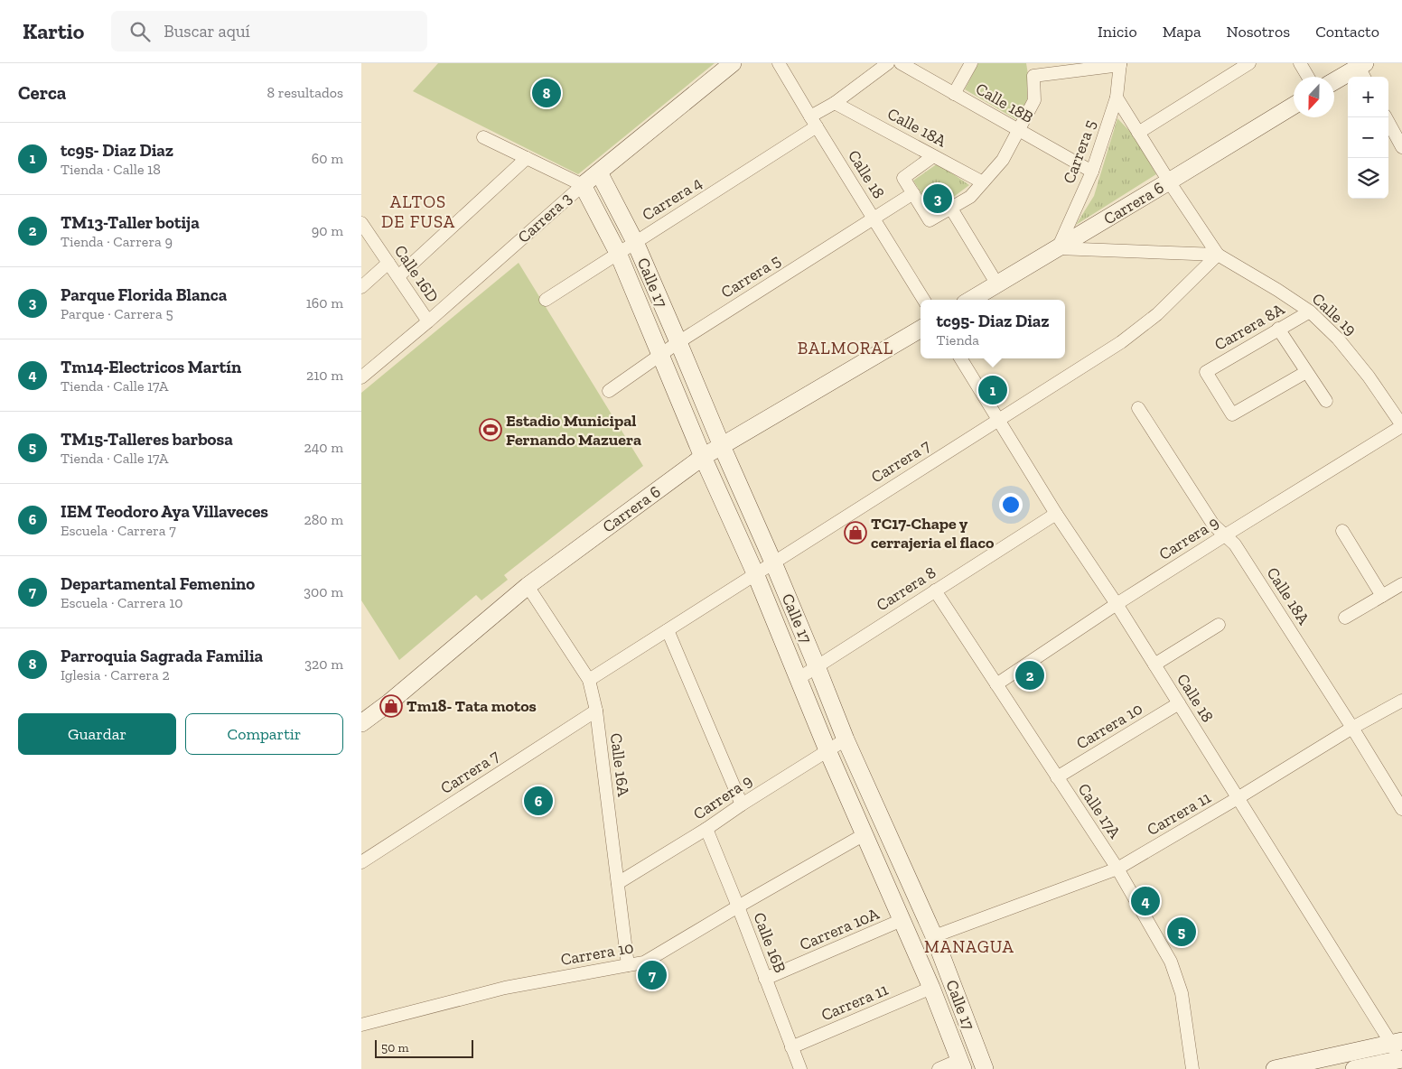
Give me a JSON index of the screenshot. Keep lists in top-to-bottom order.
{
  "streets": {
    "street": [
      "Calle 18B",
      "Calle 18A",
      "Carrera 5",
      "Calle 18",
      "Carrera 4",
      "Carrera 6",
      "Carrera 3",
      "Calle 16D",
      "Calle 17",
      "Calle 19",
      "Carrera 8A",
      "Carrera 7",
      "Carrera 9",
      "Carrera 8",
      "Carrera 10",
      "Calle 16A",
      "Calle 17A",
      "Carrera 11",
      "Carrera 10A",
      "Calle 16B"
    ]
  },
  "crossings": [
    ["Calle 18B", "Carrera 5"],
    ["Calle 18A", "Carrera 4"],
    ["Calle 18A", "Carrera 9"],
    ["Calle 18A", "Carrera 11"],
    ["Carrera 5", "Calle 18"],
    ["Carrera 5", "Carrera 6"],
    ["Carrera 5", "Calle 17"],
    ["Carrera 5", "Calle 19"],
    ["Calle 18", "Carrera 4"],
    ["Calle 18", "Carrera 7"],
    ["Calle 18", "Carrera 9"],
    ["Calle 18", "Carrera 8"],
    ["Calle 18", "Carrera 10"],
    ["Calle 18", "Carrera 11"],
    ["Carrera 4", "Calle 17"],
    ["Carrera 6", "Calle 17"],
    ["Carrera 6", "Calle 19"],
    ["Carrera 6", "Calle 16A"],
    ["Carrera 3", "Calle 16D"],
    ["Carrera 3", "Calle 17"],
    ["Calle 17", "Carrera 7"],
    ["Calle 17", "Carrera 9"],
    ["Calle 17", "Carrera 8"],
    ["Calle 17", "Carrera 10"],
    ["Calle 17", "Carrera 11"],
    ["Calle 17", "Carrera 10A"],
    ["Calle 19", "Carrera 8A"],
    ["Calle 19", "Carrera 7"],
    ["Calle 19", "Carrera 9"],
    ["Carrera 7", "Calle 16A"],
    ["Carrera 9", "Calle 16A"],
    ["Carrera 9", "Calle 17A"],
    ["Carrera 9", "Calle 16B"],
    ["Carrera 8", "Calle 17A"],
    ["Carrera 10", "Calle 16A"],
    ["Carrera 10", "Calle 17A"],
    ["Carrera 10", "Calle 16B"],
    ["Calle 17A", "Carrera 11"],
    ["Carrera 11", "Calle 16B"],
    ["Carrera 10A", "Calle 16B"]
  ],
  "districts": ["ALTOS DE FUSA", "BALMORAL", "MANAGUA"],
  "places": {
    "sports": ["Estadio Municipal Fernando Mazuera"],
    "shop": ["TC17-Chape y cerrajeria el flaco", "Tm18- Tata motos"]
  },
  "scale_bar": "50 m",
  "north": "bottom",
  "page": {
    "header": "Kartio",
    "search": "Buscar aquí",
    "nav": [
      "Inicio",
      "Mapa",
      "Nosotros",
      "Contacto"
    ],
    "heading": ["Cerca", "8 resultados"],
    "map_buttons": ["+", "−"],
    "pins": [
      "8",
      "3",
      "1",
      "2",
      "6",
      "4",
      "5",
      "7"
    ],
    "list": [
      {
        "mark": "1",
        "name": "tc95- Diaz Diaz",
        "note": "Tienda · Calle 18",
        "value": "60 m"
      },
      {
        "mark": "2",
        "name": "TM13-Taller botija",
        "note": "Tienda · Carrera 9",
        "value": "90 m"
      },
      {
        "mark": "3",
        "name": "Parque Florida Blanca",
        "note": "Parque · Carrera 5",
        "value": "160 m"
      },
      {
        "mark": "4",
        "name": "Tm14-Electricos Martín",
        "note": "Tienda · Calle 17A",
        "value": "210 m"
      },
      {
        "mark": "5",
        "name": "TM15-Talleres barbosa",
        "note": "Tienda · Calle 17A",
        "value": "240 m"
      },
      {
        "mark": "6",
        "name": "IEM Teodoro Aya Villaveces",
        "note": "Escuela · Carrera 7",
        "value": "280 m"
      },
      {
        "mark": "7",
        "name": "Departamental Femenino",
        "note": "Escuela · Carrera 10",
        "value": "300 m"
      },
      {
        "mark": "8",
        "name": "Parroquia Sagrada Familia",
        "note": "Iglesia · Carrera 2",
        "value": "320 m"
      }
    ],
    "popup": ["tc95- Diaz Diaz", "Tienda"],
    "buttons": ["Guardar", "Compartir"],
    "scale": "50 m"
  }
}
